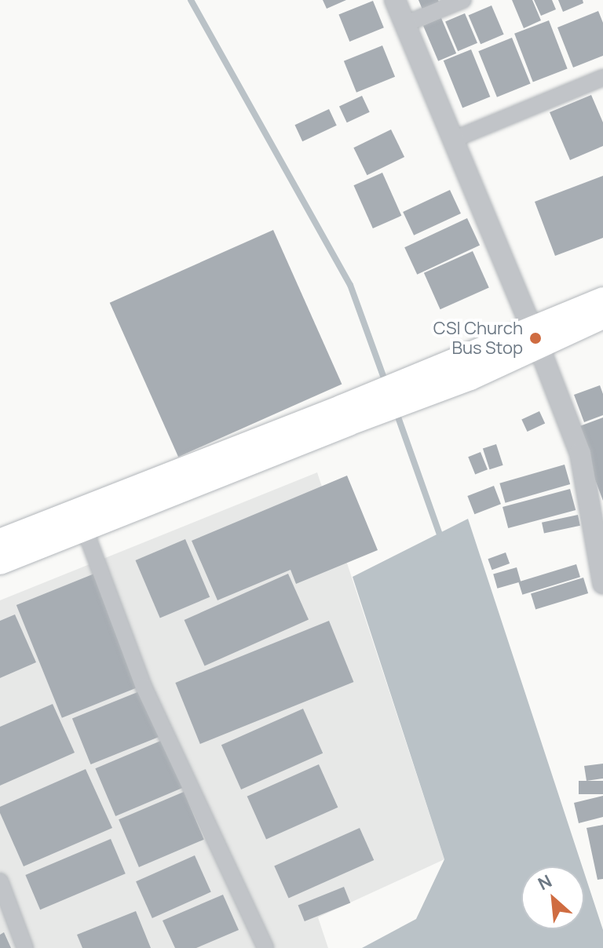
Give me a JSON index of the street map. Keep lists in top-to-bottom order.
{
  "places": ["CSI Church Bus Stop"],
  "north": "top left"
}
